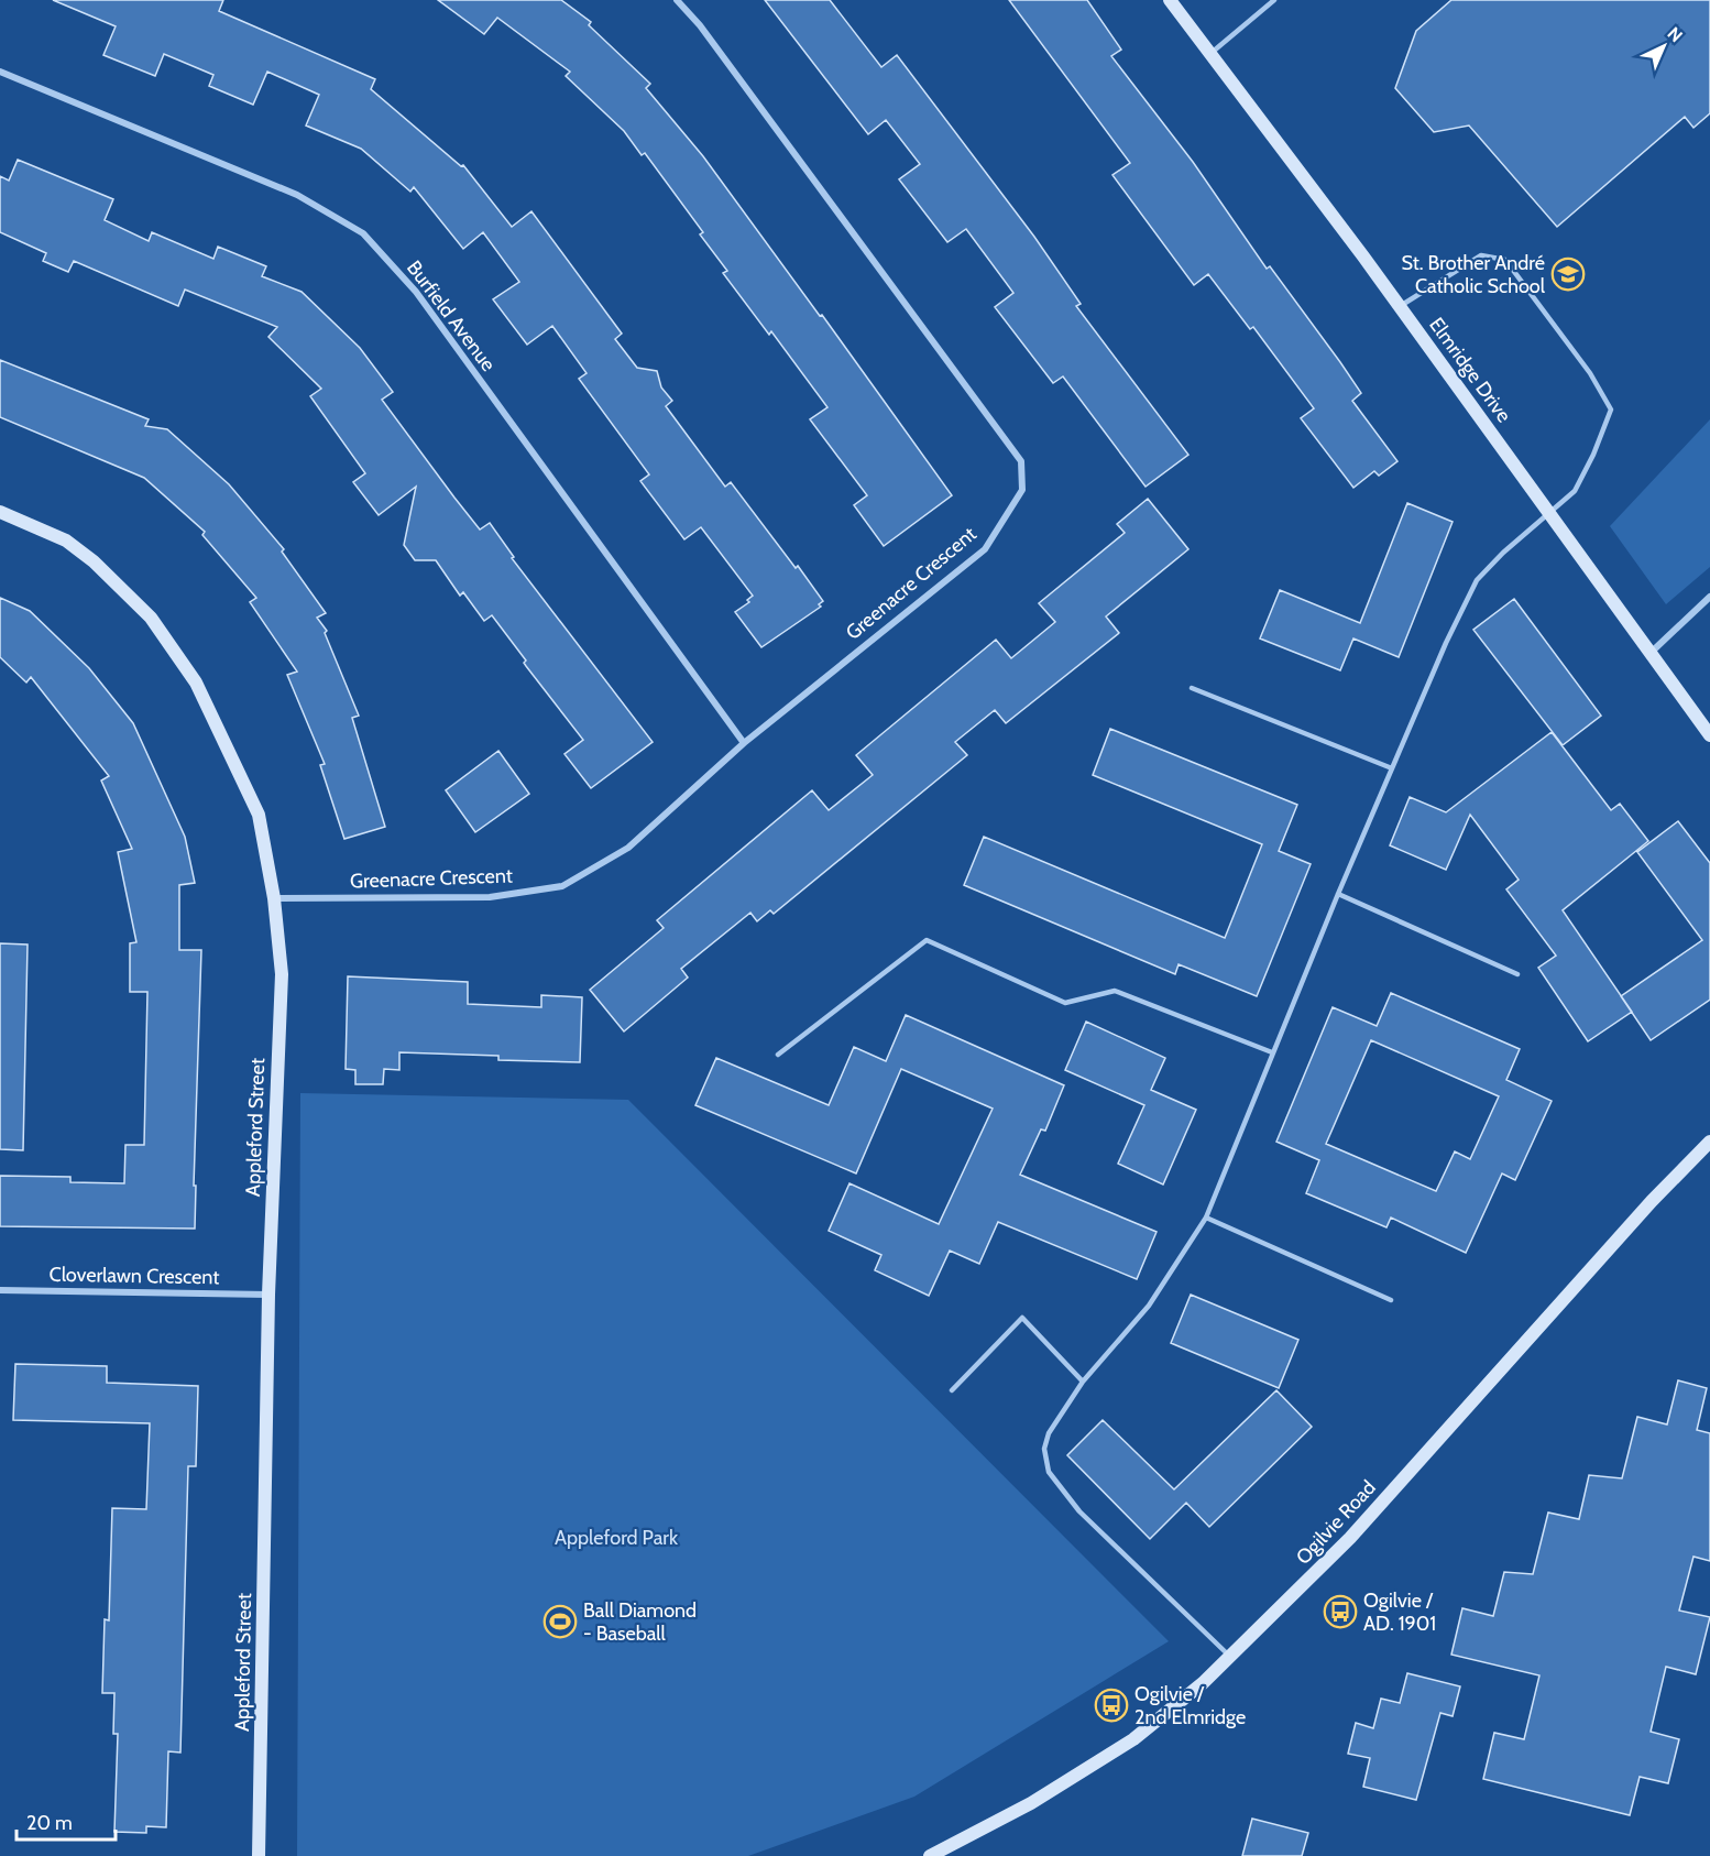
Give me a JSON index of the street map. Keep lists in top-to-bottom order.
{
  "streets": {
    "street": [
      "Burfield Avenue",
      "Elmridge Drive",
      "Greenacre Crescent",
      "Appleford Street",
      "Cloverlawn Crescent",
      "Ogilvie Road"
    ]
  },
  "crossings": [
    ["Burfield Avenue", "Greenacre Crescent"],
    ["Greenacre Crescent", "Appleford Street"],
    ["Appleford Street", "Cloverlawn Crescent"]
  ],
  "parks": ["Appleford Park"],
  "places": {
    "school or university": ["St. Brother André Catholic School"],
    "bus stop": ["Ogilvie / AD. 1901", "Ogilvie / 2nd Elmridge"],
    "sports": ["Ball Diamond - Baseball"]
  },
  "scale_bar": "20 m",
  "north": "top right"
}
